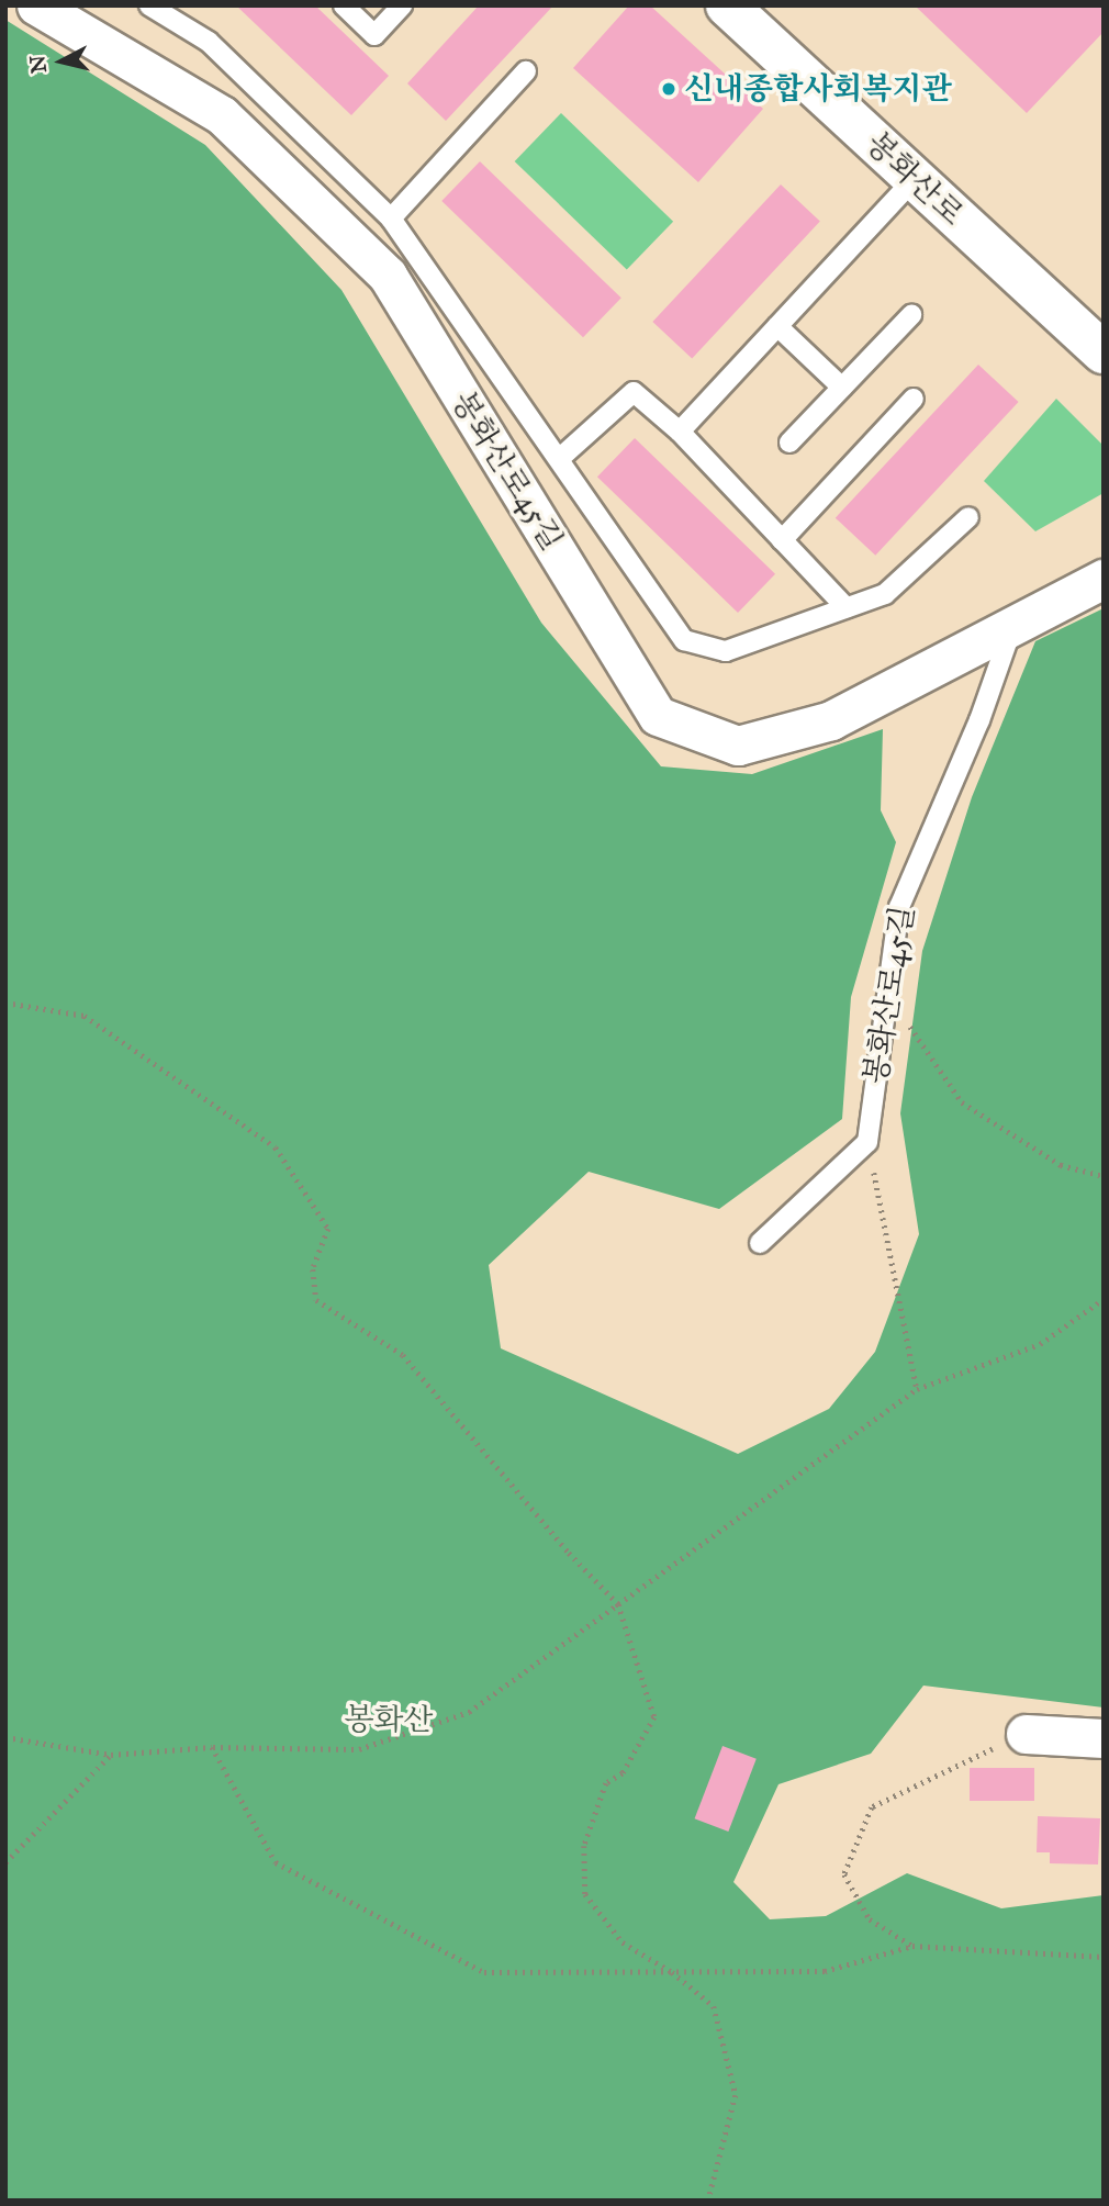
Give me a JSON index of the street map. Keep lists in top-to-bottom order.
{
  "streets": {
    "main road": ["봉화산로"],
    "street": ["봉화산로45길"]
  },
  "parks": ["봉화산"],
  "places": ["신내종합사회복지관"],
  "north": "left"
}
